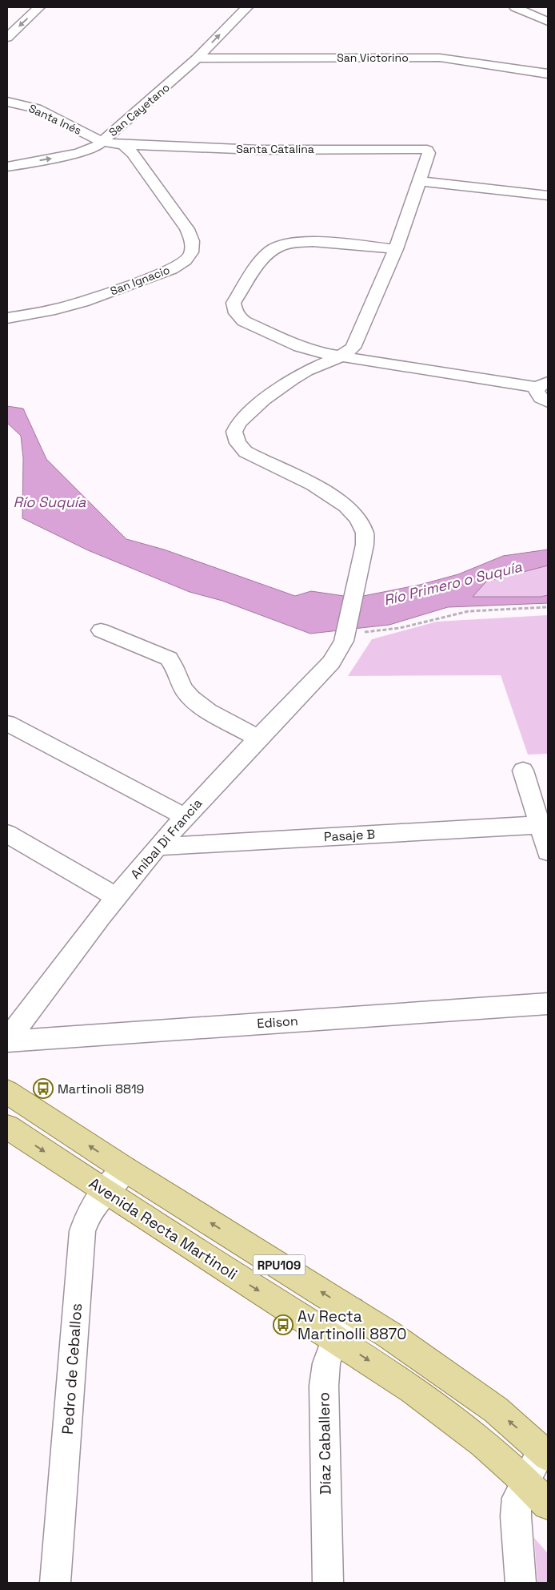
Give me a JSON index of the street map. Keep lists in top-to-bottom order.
{
  "streets": {
    "main road": ["Avenida Recta Martinoli", "RPU109"],
    "street": [
      "San Victorino",
      "San Cayetano",
      "Santa Inés",
      "Santa Catalina",
      "San Ignacio",
      "Pasaje B",
      "Aníbal Di Francia",
      "Edison",
      "Pedro de Ceballos",
      "Díaz Caballero"
    ]
  },
  "crossings": [
    ["San Victorino", "San Cayetano"],
    ["San Cayetano", "Santa Inés"],
    ["Santa Catalina", "San Ignacio"],
    ["Pasaje B", "Aníbal Di Francia"],
    ["Aníbal Di Francia", "Edison"],
    ["Avenida Recta Martinoli", "Pedro de Ceballos"],
    ["Avenida Recta Martinoli", "Díaz Caballero"],
    ["RPU109", "Pedro de Ceballos"],
    ["RPU109", "Díaz Caballero"]
  ],
  "one_way": ["San Cayetano"],
  "water": ["Río Suquía", "Río Primero o Suquía"],
  "places": {
    "bus stop": ["Martinoli 8819", "Av Recta Martinolli 8870"]
  }
}
